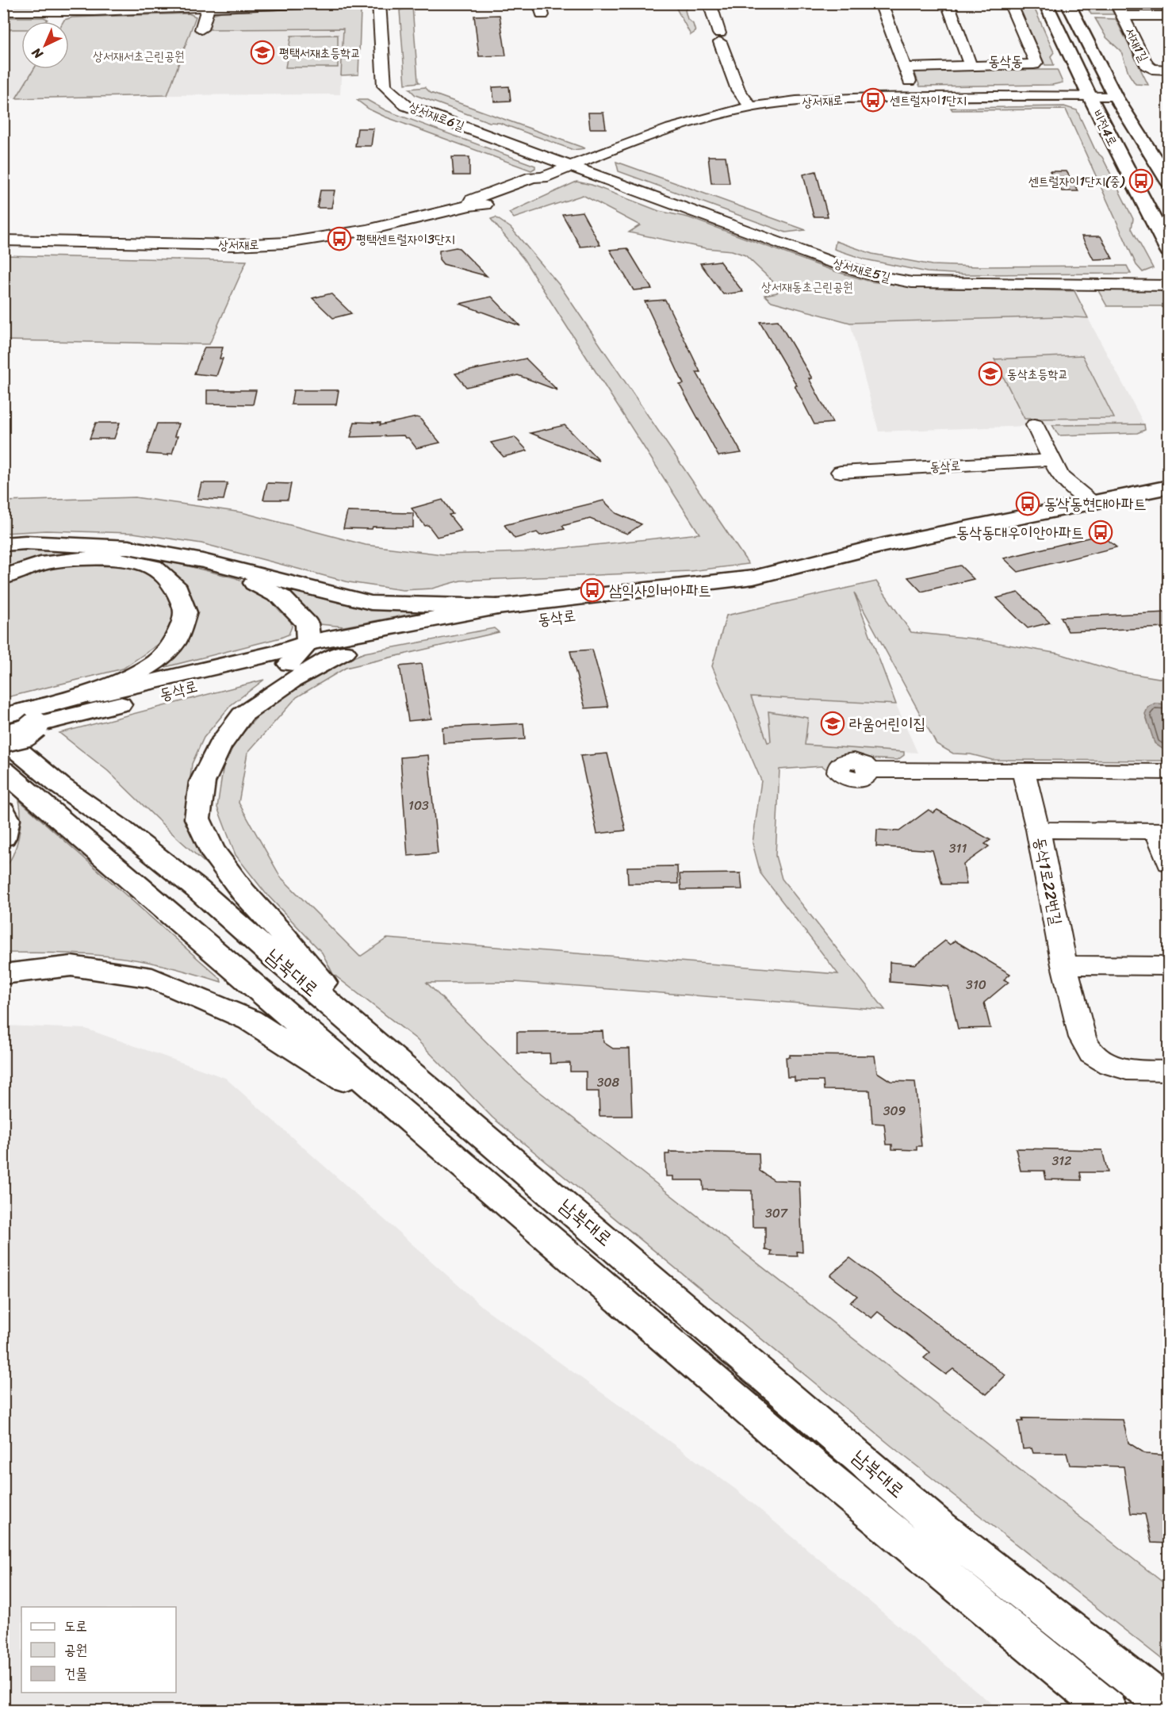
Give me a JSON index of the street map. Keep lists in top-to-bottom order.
{
  "streets": {
    "main road": ["비전4로", "동삭로", "남북대로"],
    "street": [
      "서재1길",
      "상서재로",
      "상서재로6길",
      "상서재로5길",
      "동삭1로22번길"
    ]
  },
  "crossings": [
    ["상서재로", "상서재로6길"],
    ["상서재로", "비전4로"],
    ["상서재로", "상서재로5길"],
    ["상서재로6길", "상서재로5길"]
  ],
  "districts": ["동삭동"],
  "parks": ["상서재서초근린공원", "상서재동초근린공원"],
  "places": {
    "school or university": ["평택서재초등학교", "동삭초등학교", "라움어린이집"],
    "bus stop": [
      "센트럴자이1단지",
      "센트럴자이1단지(중)",
      "평택센트럴자이3단지",
      "동삭동현대아파트",
      "동삭동대우이안아파트",
      "삼익사이버아파트"
    ]
  },
  "house_numbers": [
    "103",
    "311",
    "310",
    "308",
    "309",
    "312",
    "307"
  ],
  "legend": ["도로", "공원", "건물"],
  "north": "bottom left"
}
